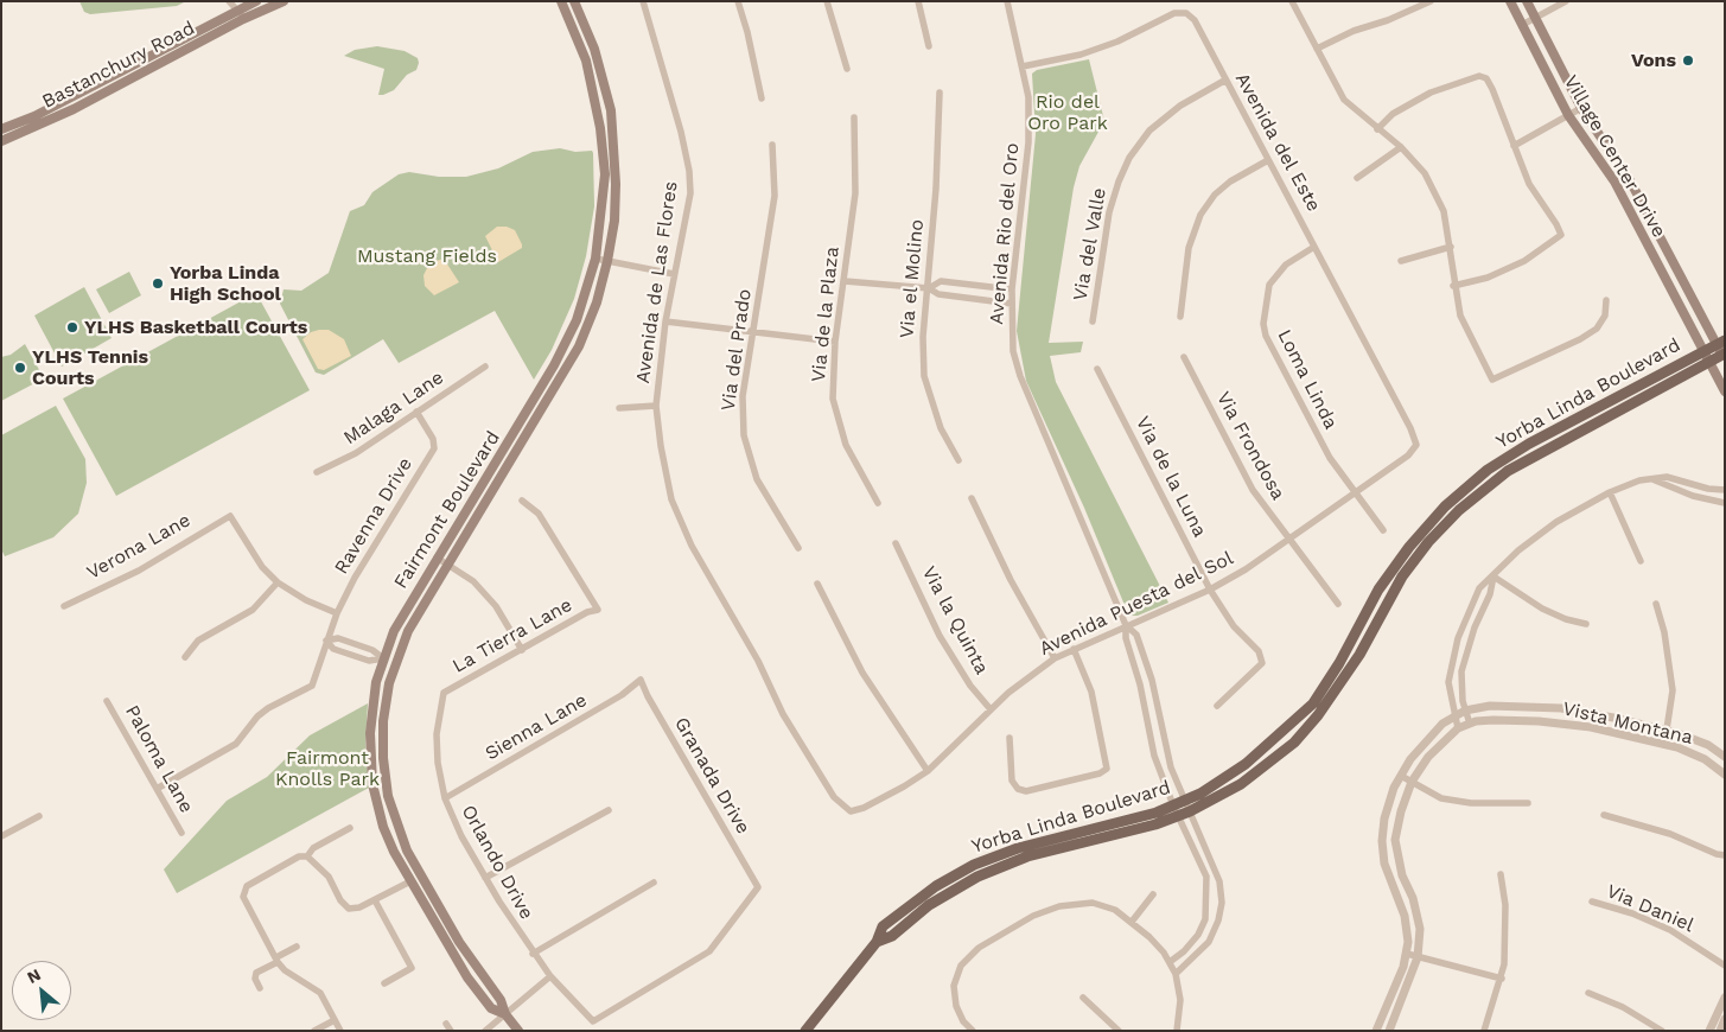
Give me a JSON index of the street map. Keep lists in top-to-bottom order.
{
  "streets": {
    "main road": [
      "Bastanchury Road",
      "Village Center Drive",
      "Yorba Linda Boulevard",
      "Fairmont Boulevard"
    ],
    "street": [
      "Avenida del Este",
      "Avenida Rio del Oro",
      "Via del Valle",
      "Via el Molino",
      "Avenida de Las Flores",
      "Via de la Plaza",
      "Via del Prado",
      "Loma Linda",
      "Malaga Lane",
      "Via Frondosa",
      "Via de la Luna",
      "Ravenna Drive",
      "Verona Lane",
      "Avenida Puesta del Sol",
      "Via la Quinta",
      "La Tierra Lane",
      "Vista Montana",
      "Sienna Lane",
      "Paloma Lane",
      "Granada Drive",
      "Orlando Drive",
      "Via Daniel"
    ]
  },
  "crossings": [
    ["Avenida del Este", "Avenida Rio del Oro"],
    ["Avenida del Este", "Via del Valle"],
    ["Avenida del Este", "Loma Linda"],
    ["Avenida del Este", "Avenida Puesta del Sol"],
    ["Village Center Drive", "Yorba Linda Boulevard"],
    ["Avenida Rio del Oro", "Yorba Linda Boulevard"],
    ["Avenida Rio del Oro", "Avenida Puesta del Sol"],
    ["Avenida de Las Flores", "Avenida Puesta del Sol"],
    ["Loma Linda", "Avenida Puesta del Sol"],
    ["Malaga Lane", "Ravenna Drive"],
    ["Via Frondosa", "Avenida Puesta del Sol"],
    ["Via de la Luna", "Avenida Puesta del Sol"],
    ["Ravenna Drive", "Paloma Lane"],
    ["Avenida Puesta del Sol", "Via la Quinta"],
    ["La Tierra Lane", "Orlando Drive"],
    ["Sienna Lane", "Granada Drive"],
    ["Sienna Lane", "Orlando Drive"],
    ["Granada Drive", "Orlando Drive"]
  ],
  "parks": ["Rio del Oro Park", "Mustang Fields", "Fairmont Knolls Park"],
  "places": [
    "Vons",
    "Yorba Linda High School",
    "YLHS Basketball Courts",
    "YLHS Tennis Courts"
  ],
  "north": "top left"
}
